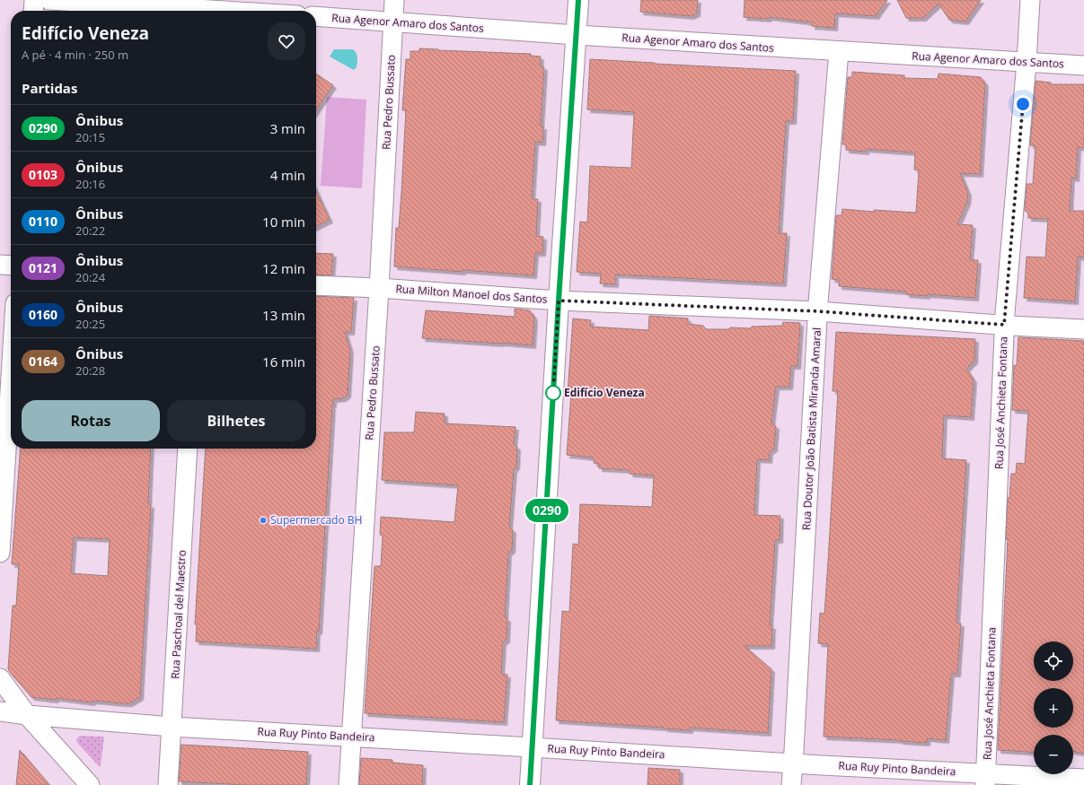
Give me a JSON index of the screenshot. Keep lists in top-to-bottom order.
{
  "streets": {
    "street": [
      "Rua Agenor Amaro dos Santos",
      "Rua Pedro Bussato",
      "Rua Milton Manoel dos Santos",
      "Rua José Anchieta Fontana",
      "Rua Doutor João Batista Miranda Amaral",
      "Rua Paschoal del Maestro",
      "Rua Ruy Pinto Bandeira"
    ]
  },
  "crossings": [
    ["Rua Agenor Amaro dos Santos", "Rua Pedro Bussato"],
    ["Rua Agenor Amaro dos Santos", "Rua José Anchieta Fontana"],
    ["Rua Agenor Amaro dos Santos", "Rua Doutor João Batista Miranda Amaral"],
    ["Rua Pedro Bussato", "Rua Milton Manoel dos Santos"],
    ["Rua Pedro Bussato", "Rua Ruy Pinto Bandeira"],
    ["Rua Milton Manoel dos Santos", "Rua José Anchieta Fontana"],
    ["Rua Milton Manoel dos Santos", "Rua Doutor João Batista Miranda Amaral"],
    ["Rua José Anchieta Fontana", "Rua Ruy Pinto Bandeira"],
    ["Rua Doutor João Batista Miranda Amaral", "Rua Ruy Pinto Bandeira"],
    ["Rua Paschoal del Maestro", "Rua Ruy Pinto Bandeira"]
  ],
  "places": ["Edifício Veneza", "Supermercado BH"],
  "lines": ["bus line 0290"],
  "page": {
    "on_map": "0290",
    "heading": [
      ["Edifício Veneza", "A pé · 4 min · 250 m"],
      "Partidas"
    ],
    "list": [
      {
        "mark": "0290",
        "name": "Ônibus",
        "note": "20:15",
        "value": "3 min"
      },
      {
        "mark": "0103",
        "name": "Ônibus",
        "note": "20:16",
        "value": "4 min"
      },
      {
        "mark": "0110",
        "name": "Ônibus",
        "note": "20:22",
        "value": "10 min"
      },
      {
        "mark": "0121",
        "name": "Ônibus",
        "note": "20:24",
        "value": "12 min"
      },
      {
        "mark": "0160",
        "name": "Ônibus",
        "note": "20:25",
        "value": "13 min"
      },
      {
        "mark": "0164",
        "name": "Ônibus",
        "note": "20:28",
        "value": "16 min"
      }
    ],
    "buttons": ["Rotas", "Bilhetes"],
    "map_buttons": ["+", "−"]
  }
}
